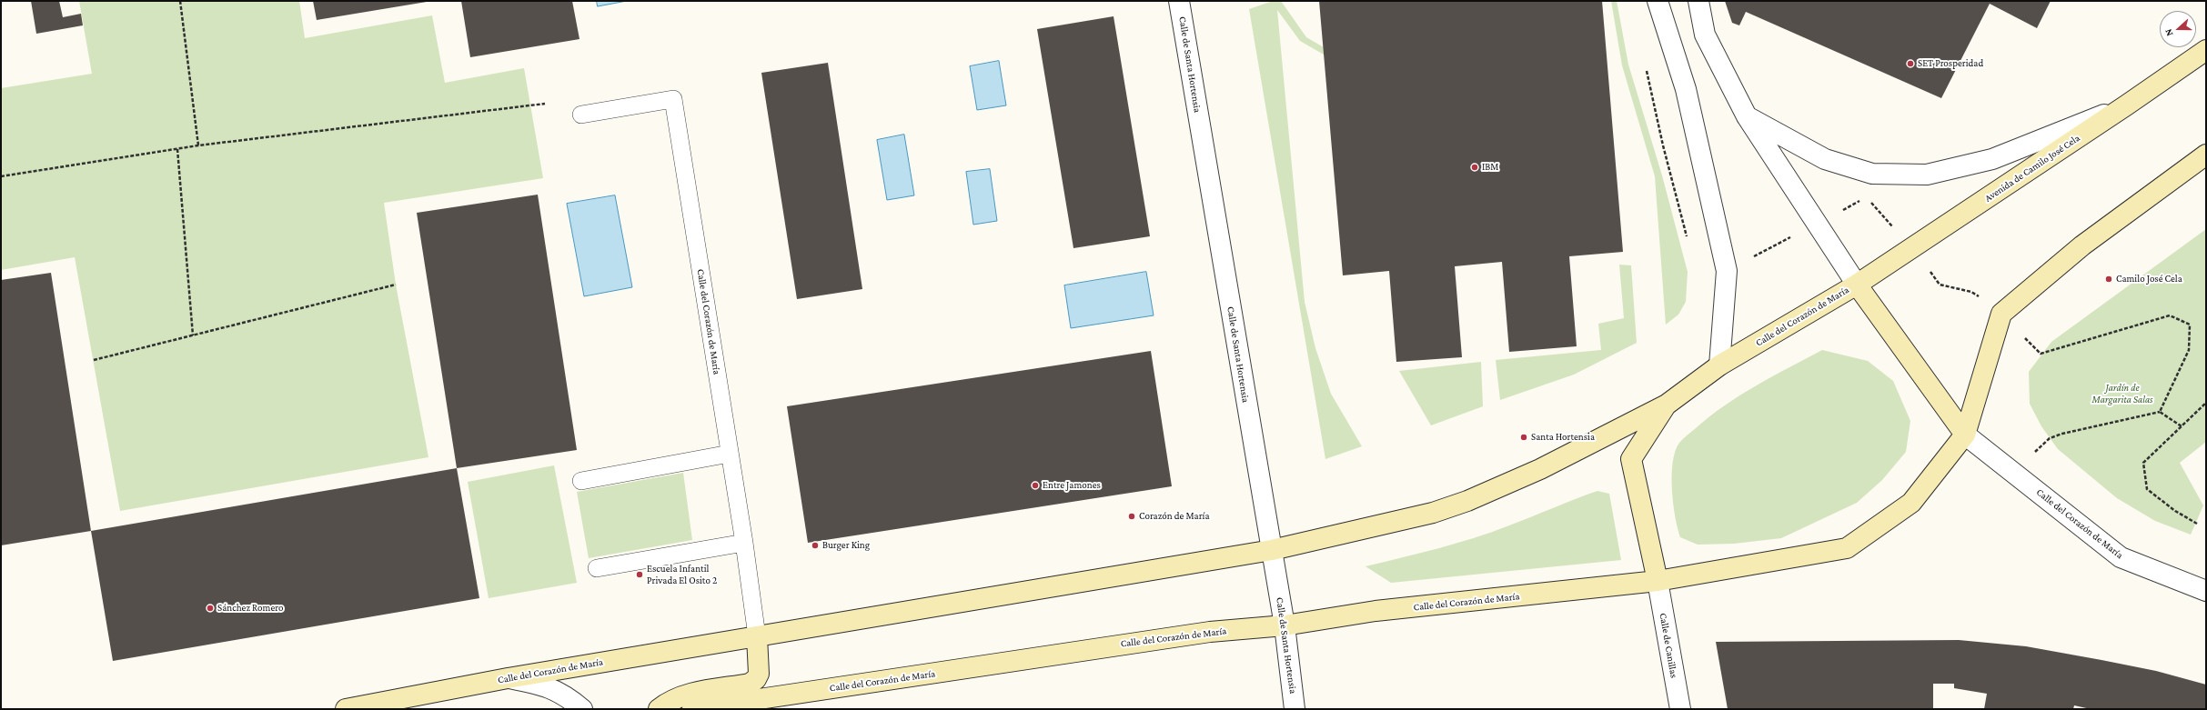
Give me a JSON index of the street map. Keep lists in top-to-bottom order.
{
  "streets": {
    "street": [
      "Calle de Santa Hortensia",
      "Avenida de Camilo José Cela",
      "Calle del Corazón de María",
      "Calle de Canillas"
    ]
  },
  "crossings": [
    ["Calle de Santa Hortensia", "Calle del Corazón de María"],
    ["Avenida de Camilo José Cela", "Calle del Corazón de María"],
    ["Calle del Corazón de María", "Calle de Canillas"]
  ],
  "parks": ["Jardín de Margarita Salas"],
  "places": [
    "SET Prosperidad",
    "IBM",
    "Camilo José Cela",
    "Santa Hortensia",
    "Entre Jamones",
    "Corazón de María",
    "Burger King",
    "Escuela Infantil Privada El Osito 2",
    "Sánchez Romero"
  ],
  "north": "left"
}
